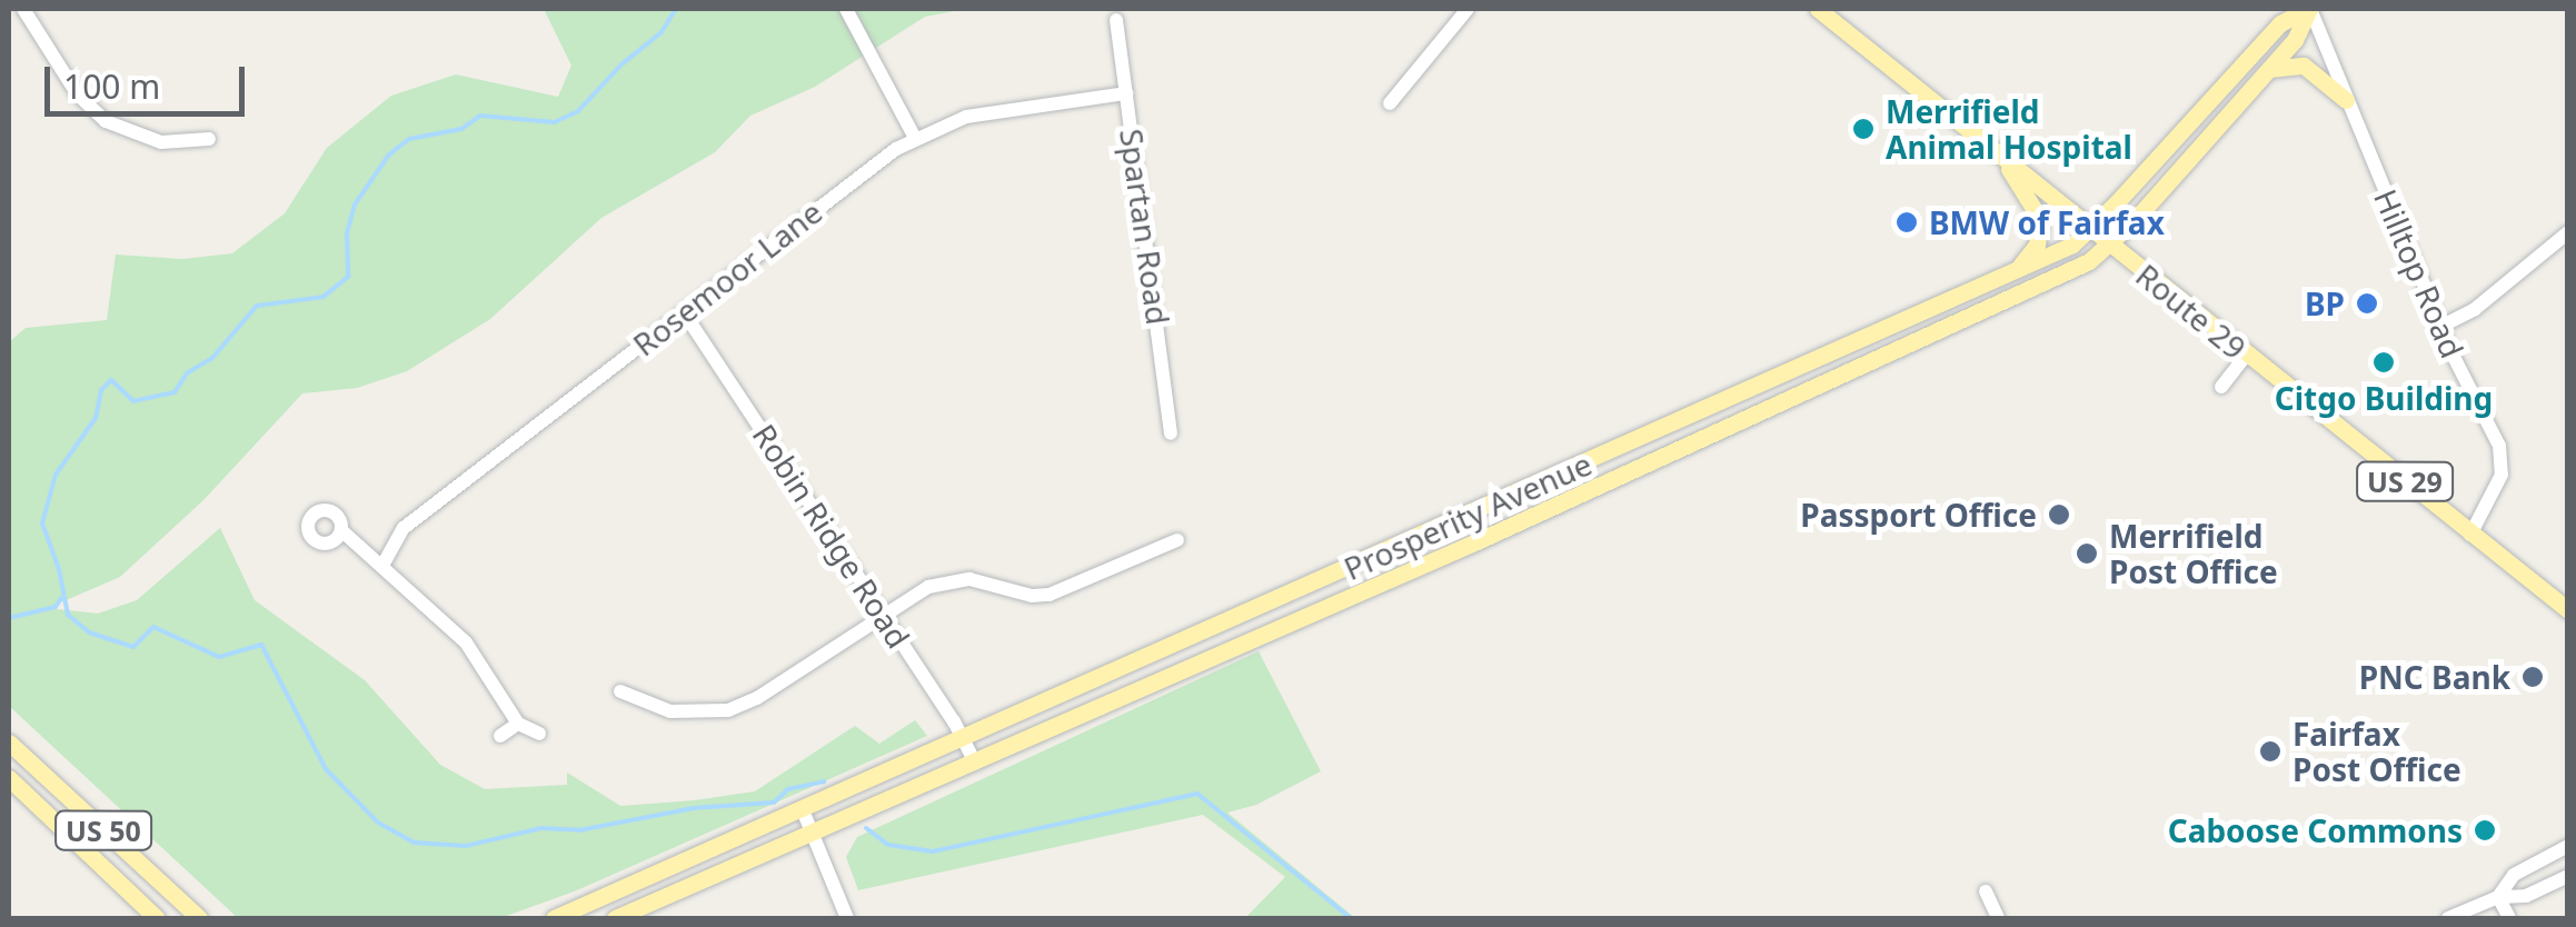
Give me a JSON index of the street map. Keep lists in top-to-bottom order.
{
  "streets": {
    "main road": [
      "Route 29",
      "US 29",
      "Prosperity Avenue",
      "US 50"
    ],
    "street": [
      "Spartan Road",
      "Hilltop Road",
      "Rosemoor Lane",
      "Robin Ridge Road"
    ]
  },
  "crossings": [
    ["Spartan Road", "Rosemoor Lane"],
    ["Hilltop Road", "Route 29"],
    ["Hilltop Road", "Prosperity Avenue"],
    ["Rosemoor Lane", "Robin Ridge Road"],
    ["Route 29", "Prosperity Avenue"],
    ["Prosperity Avenue", "Robin Ridge Road"]
  ],
  "places": [
    "Merrifield Animal Hospital",
    "BMW of Fairfax",
    "BP",
    "Citgo Building",
    "Passport Office",
    "Merrifield Post Office",
    "PNC Bank",
    "Fairfax Post Office",
    "Caboose Commons"
  ],
  "scale_bar": "100 m"
}
